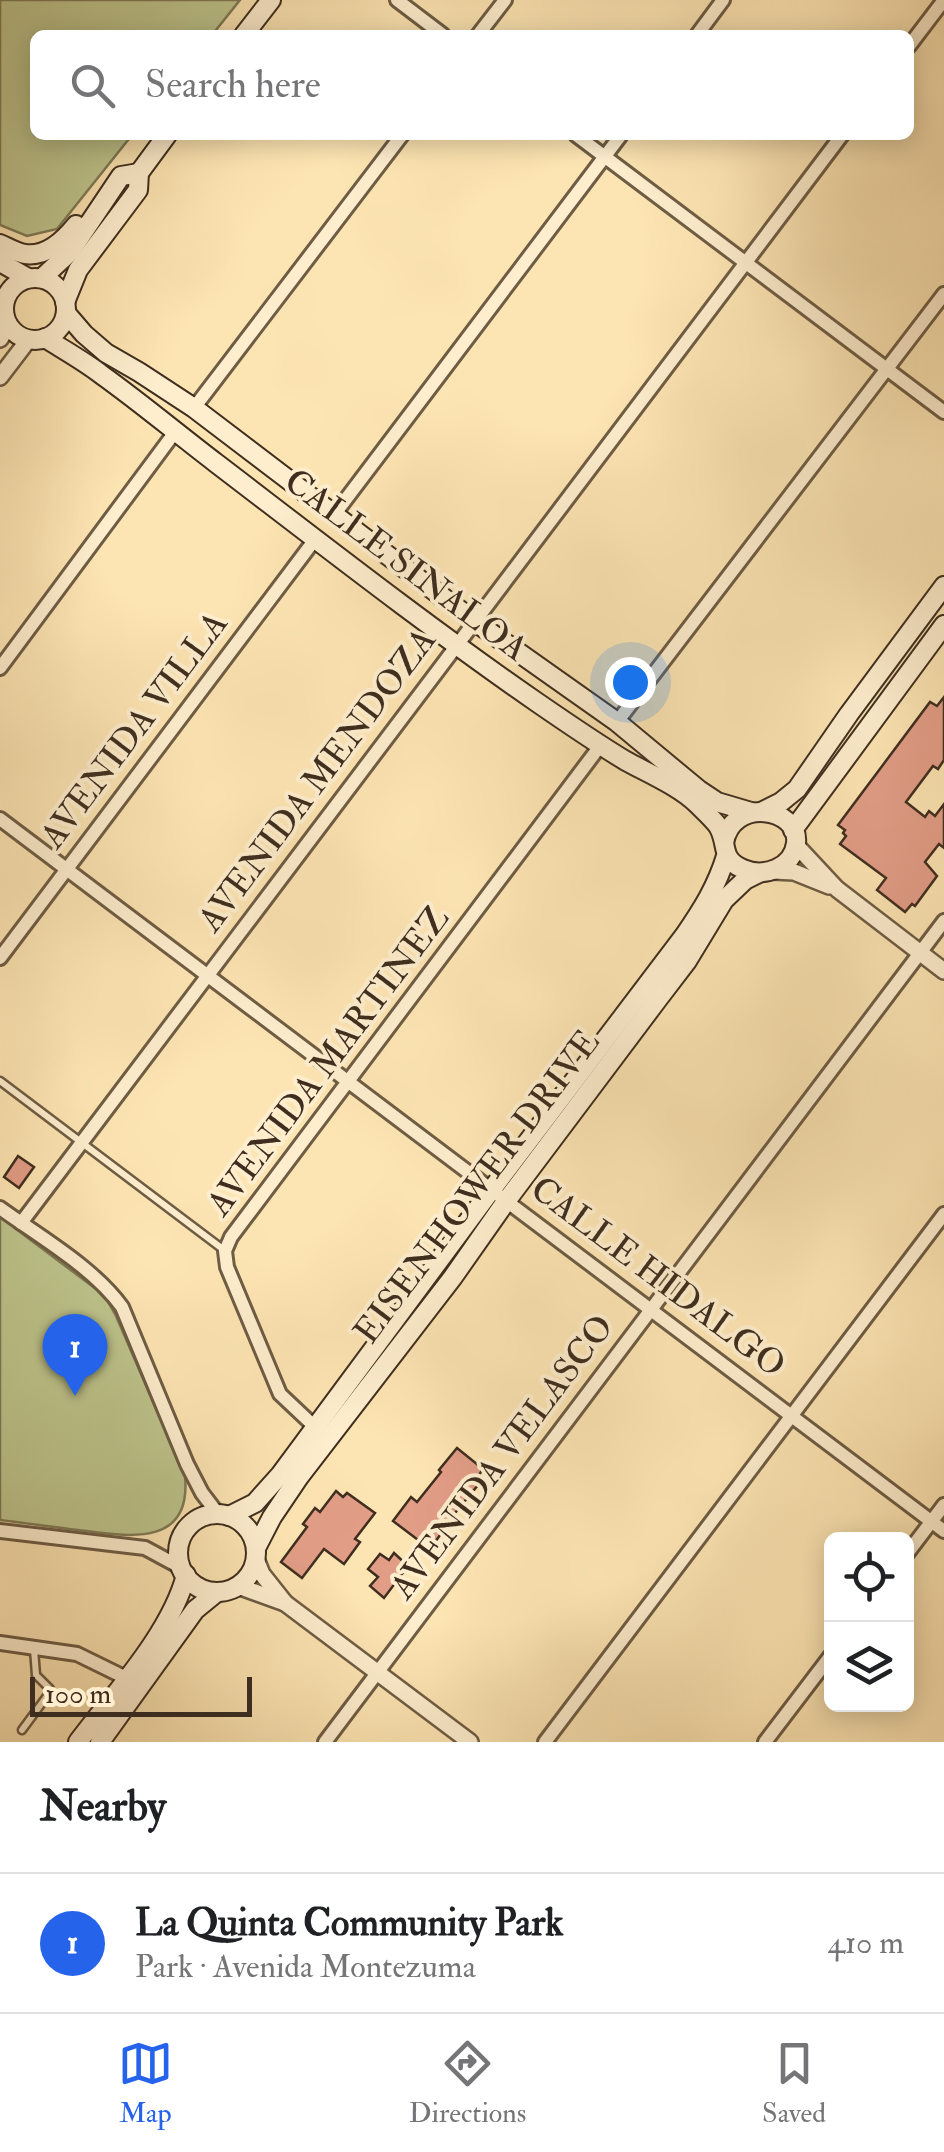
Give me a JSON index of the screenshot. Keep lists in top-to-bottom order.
{
  "streets": {
    "main road": ["CALLE SINALOA", "EISENHOWER DRIVE"],
    "street": [
      "AVENIDA VILLA",
      "AVENIDA MENDOZA",
      "AVENIDA MARTINEZ",
      "CALLE HIDALGO",
      "AVENIDA VELASCO"
    ]
  },
  "crossings": [
    ["CALLE SINALOA", "AVENIDA VILLA"],
    ["CALLE SINALOA", "AVENIDA MENDOZA"],
    ["CALLE SINALOA", "AVENIDA MARTINEZ"],
    ["CALLE SINALOA", "EISENHOWER DRIVE"],
    ["AVENIDA VILLA", "CALLE HIDALGO"],
    ["AVENIDA MENDOZA", "CALLE HIDALGO"],
    ["AVENIDA MARTINEZ", "EISENHOWER DRIVE"],
    ["AVENIDA MARTINEZ", "CALLE HIDALGO"],
    ["EISENHOWER DRIVE", "CALLE HIDALGO"],
    ["CALLE HIDALGO", "AVENIDA VELASCO"]
  ],
  "scale_bar": "100 m",
  "page": {
    "search": "Search here",
    "pins": "1",
    "scale": "100 m",
    "heading": "Nearby",
    "list": [
      {
        "mark": "1",
        "name": "La Quinta Community Park",
        "note": "Park · Avenida Montezuma",
        "value": "410 m"
      }
    ],
    "nav": ["Map", "Directions", "Saved"]
  }
}
